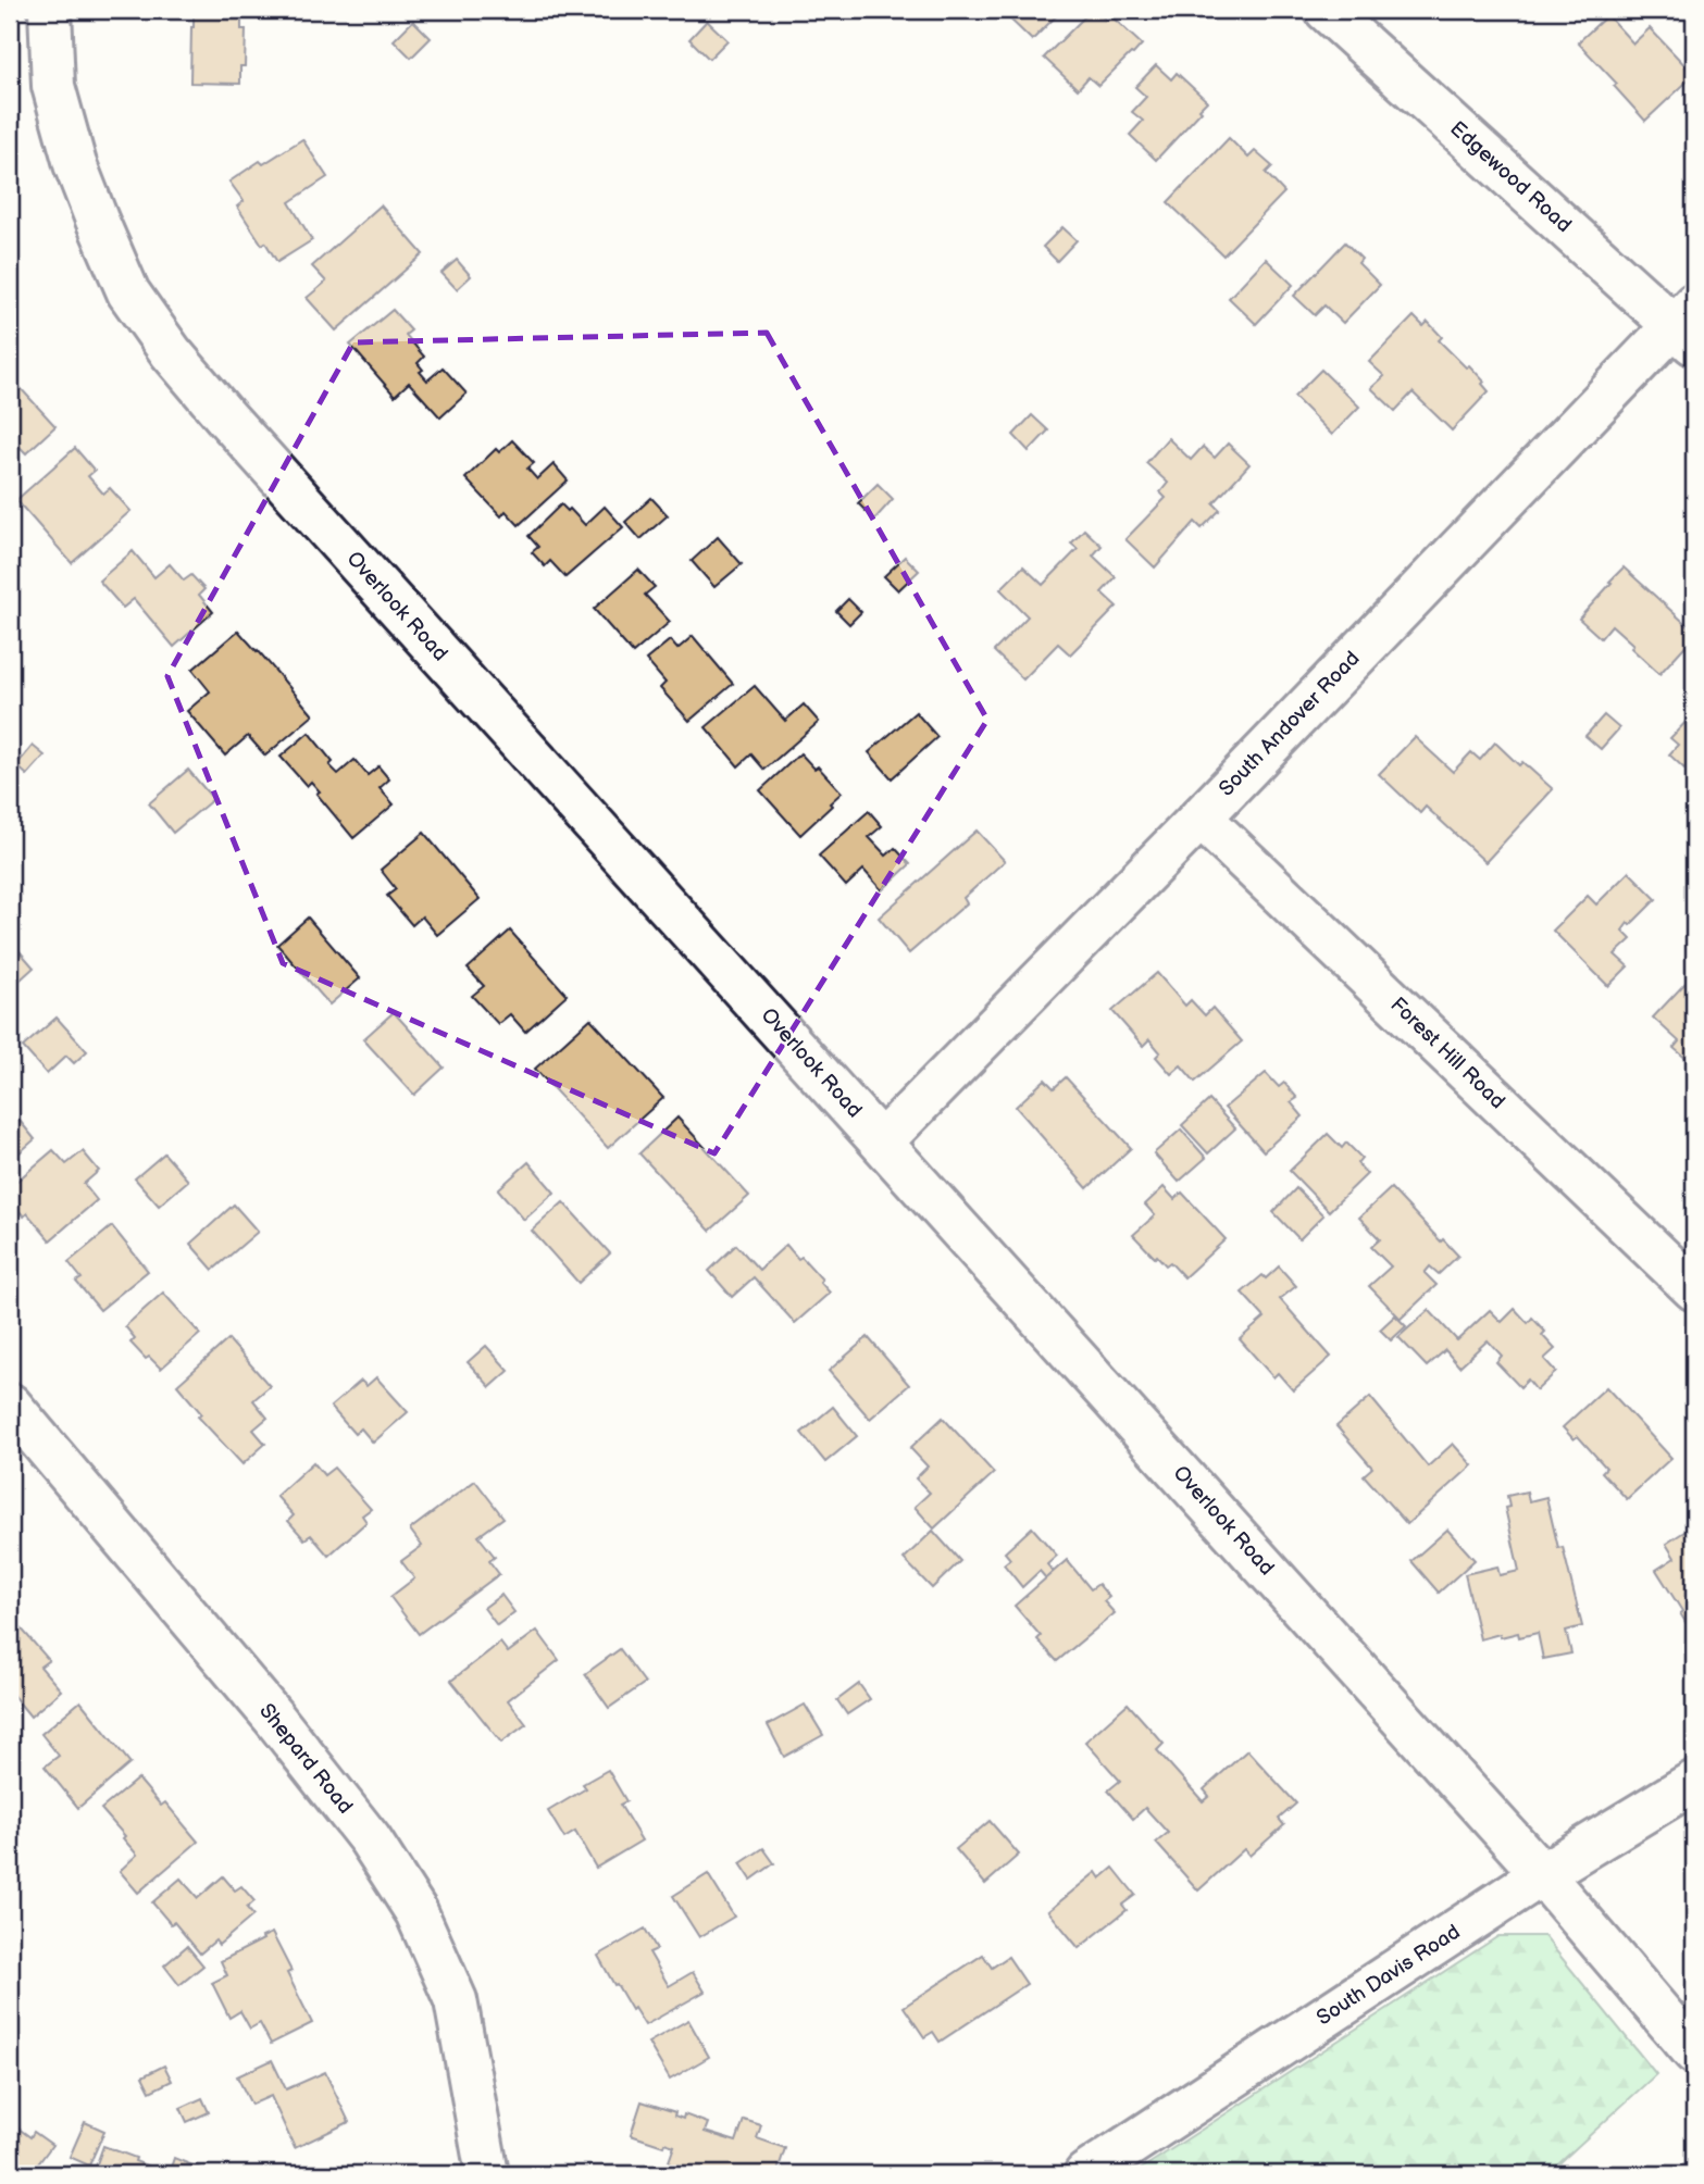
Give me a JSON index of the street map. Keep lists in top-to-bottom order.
{
  "streets": {
    "street": [
      "Edgewood Road",
      "Overlook Road",
      "South Andover Road",
      "Forest Hill Road",
      "Shepard Road",
      "South Davis Road"
    ]
  },
  "crossings": [
    ["Edgewood Road", "South Andover Road"],
    ["Overlook Road", "South Andover Road"],
    ["Overlook Road", "South Davis Road"],
    ["South Andover Road", "Forest Hill Road"]
  ]
}
